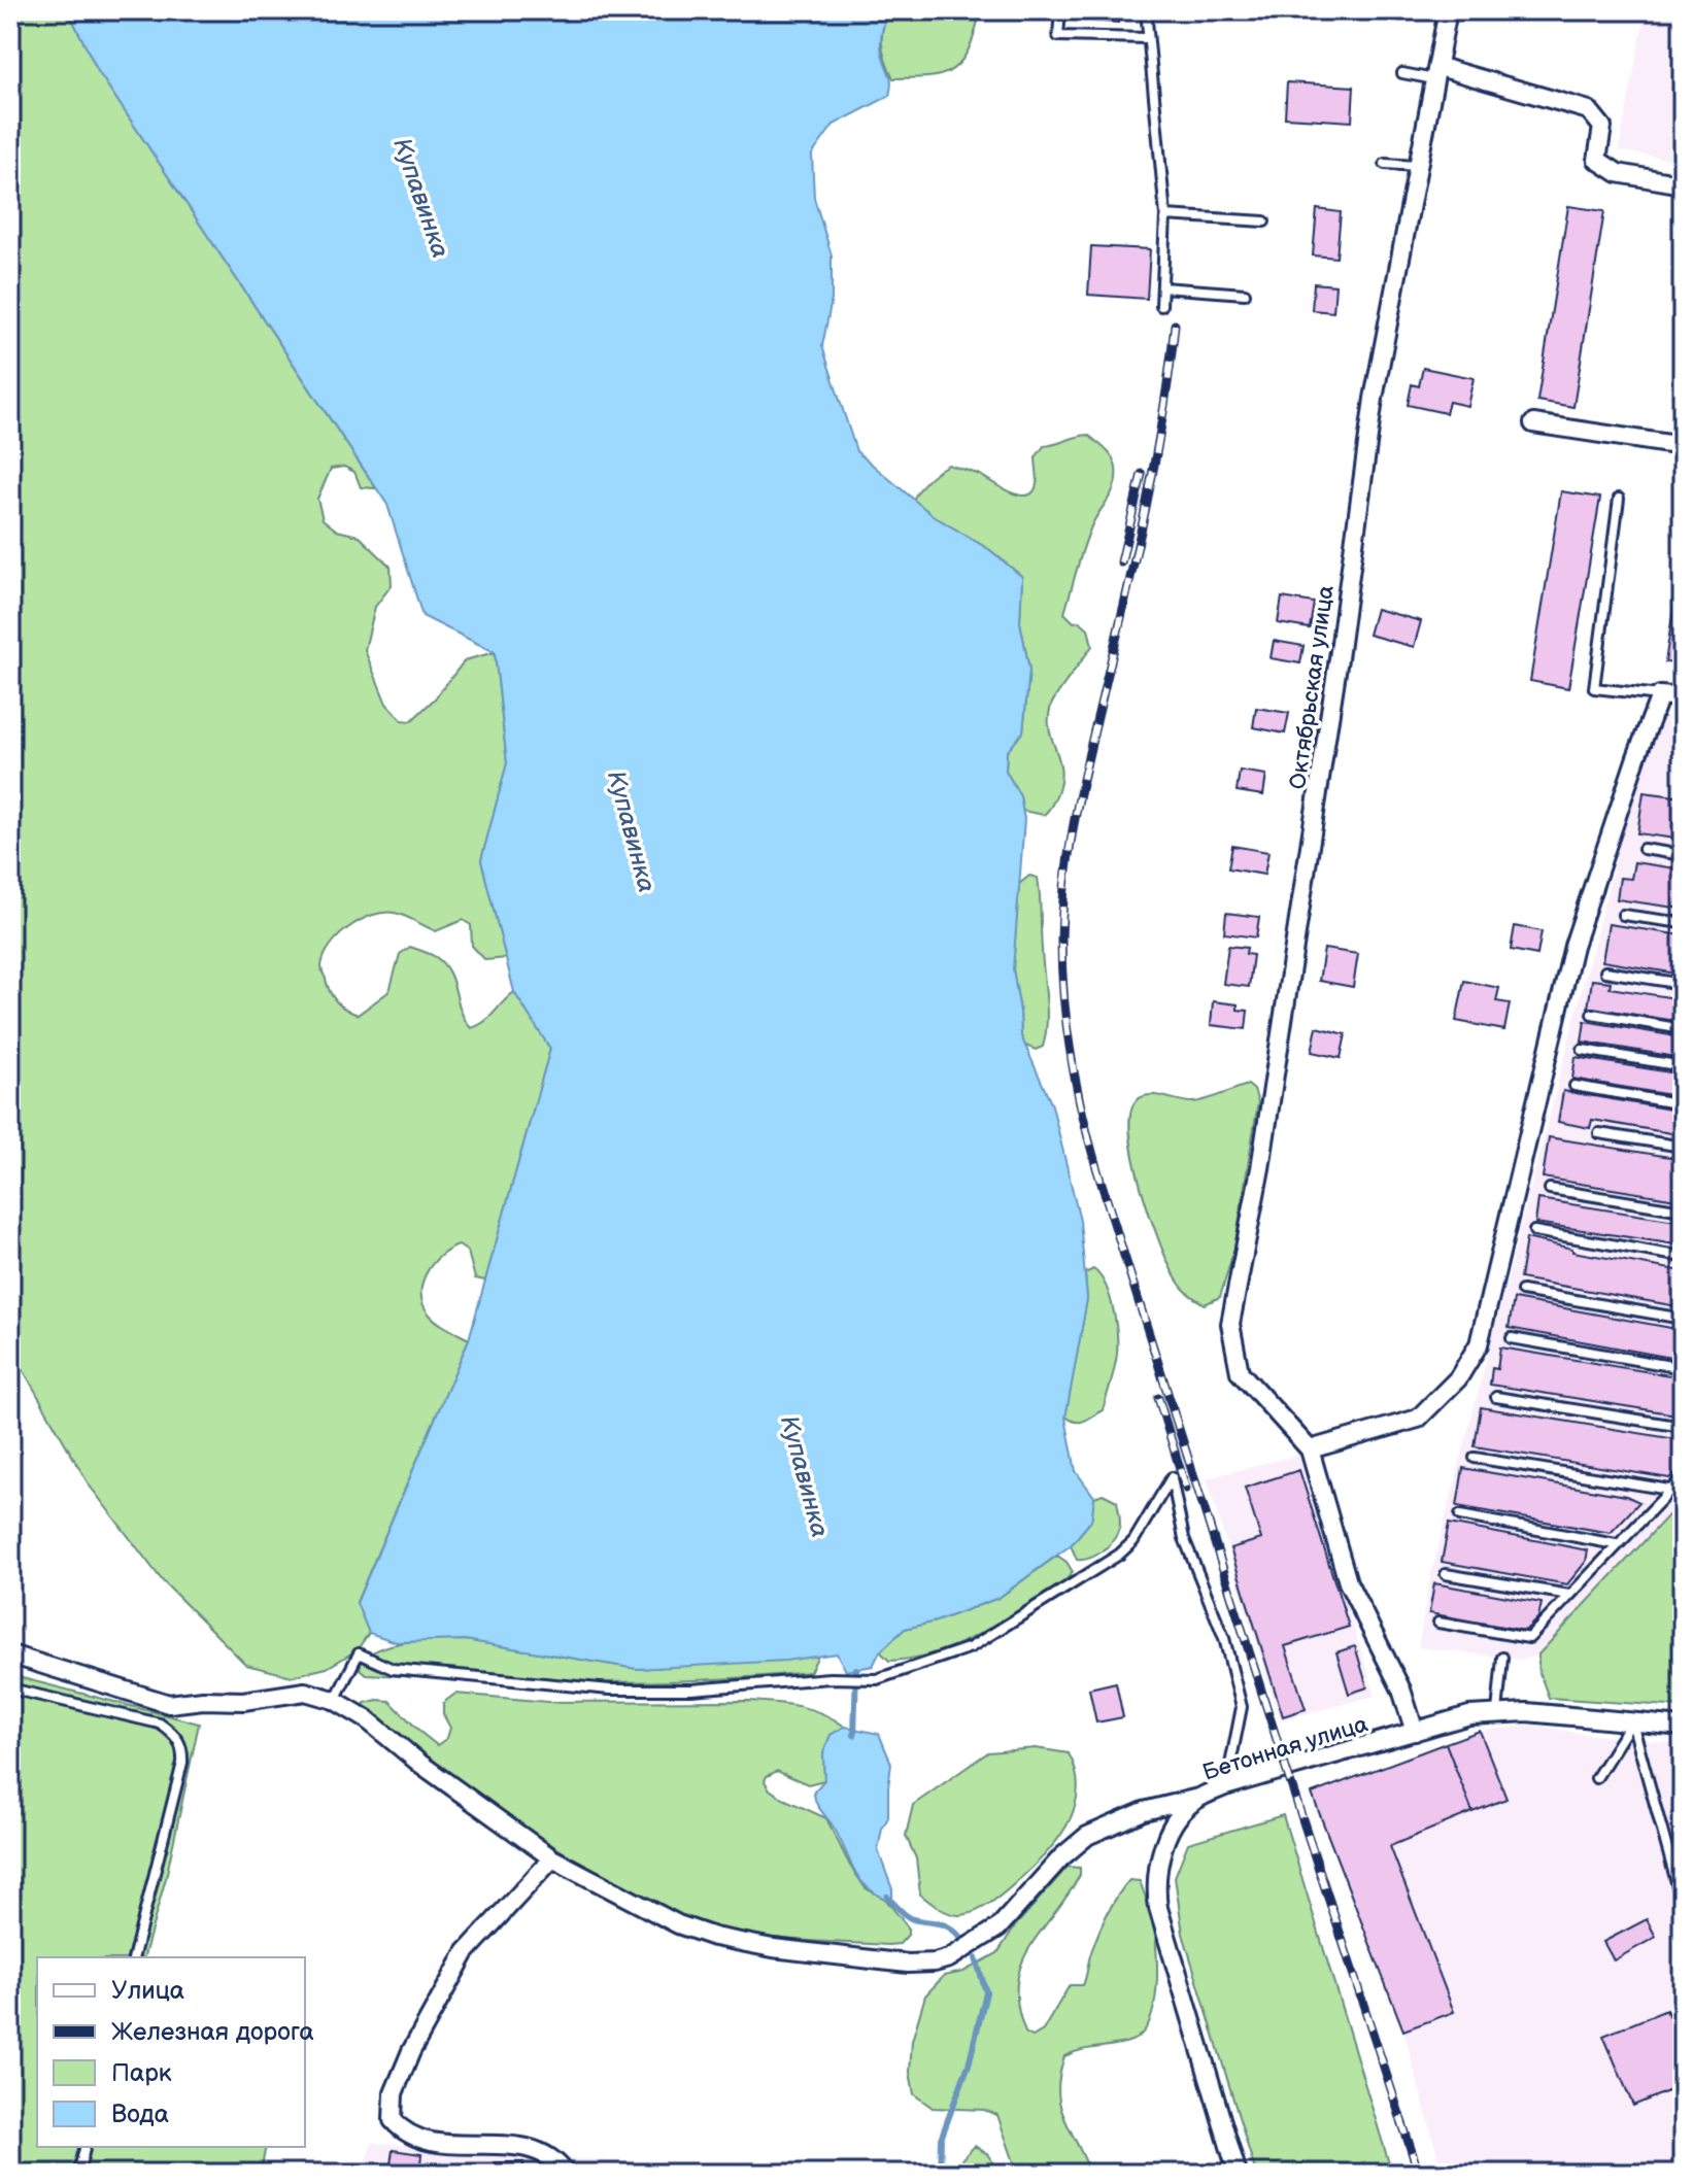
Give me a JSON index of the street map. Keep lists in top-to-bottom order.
{
  "streets": {
    "street": ["Октябрьская улица", "Бетонная улица"]
  },
  "water": ["Купавинка"],
  "legend": [
    "Улица",
    "Железная дорога",
    "Парк",
    "Вода"
  ]
}
